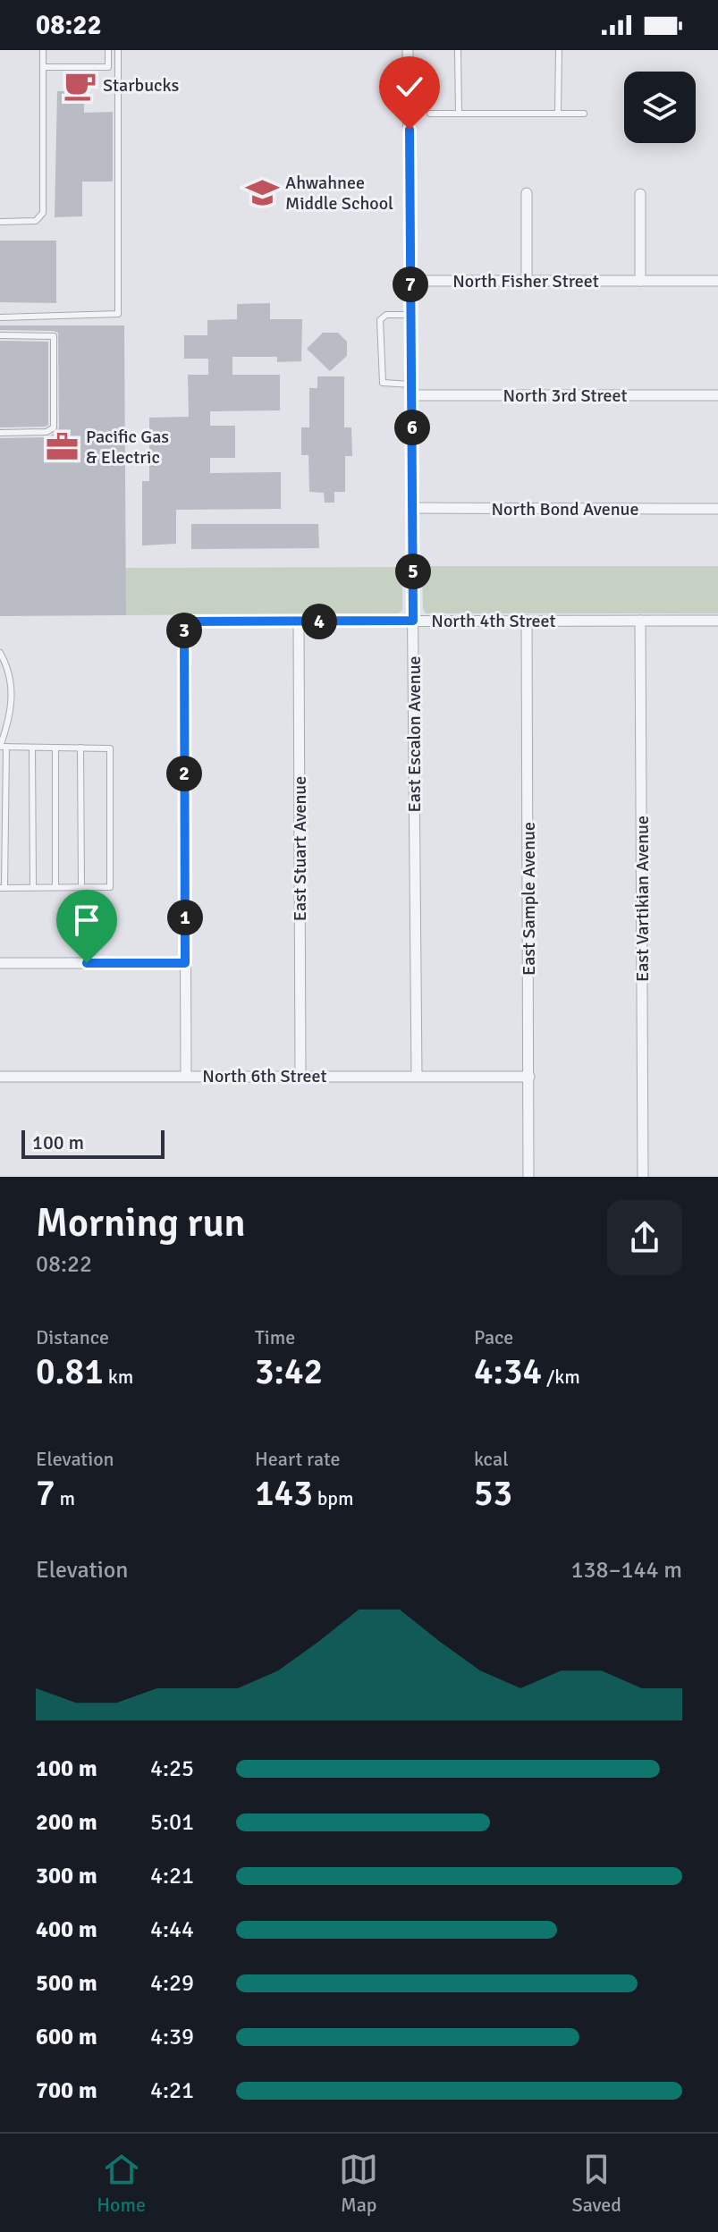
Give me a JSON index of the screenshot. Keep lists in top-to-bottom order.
{
  "streets": {
    "street": [
      "North Fisher Street",
      "North 3rd Street",
      "North Bond Avenue",
      "North 4th Street",
      "East Escalon Avenue",
      "East Stuart Avenue",
      "East Sample Avenue",
      "East Vartikian Avenue",
      "North 6th Street"
    ]
  },
  "crossings": [
    ["North Fisher Street", "East Escalon Avenue"],
    ["North 3rd Street", "East Escalon Avenue"],
    ["North Bond Avenue", "East Escalon Avenue"],
    ["North 4th Street", "East Escalon Avenue"],
    ["North 4th Street", "East Stuart Avenue"],
    ["North 4th Street", "East Sample Avenue"],
    ["North 4th Street", "East Vartikian Avenue"],
    ["East Escalon Avenue", "North 6th Street"],
    ["East Stuart Avenue", "North 6th Street"],
    ["East Sample Avenue", "North 6th Street"]
  ],
  "places": {
    "cafe": ["Starbucks"],
    "school or university": ["Ahwahnee Middle School"],
    "office": ["Pacific Gas & Electric"]
  },
  "scale_bar": "100 m",
  "page": {
    "status": "08:22",
    "pins": [
      "7",
      "6",
      "5",
      "4",
      "3",
      "2",
      "1"
    ],
    "scale": "100 m",
    "heading": ["Morning run", "08:22"],
    "stats": [
      ["Distance", "0.81 km"],
      ["Time", "3:42"],
      ["Pace", "4:34 /km"],
      ["Elevation", "7 m"],
      ["Heart rate", "143 bpm"],
      ["kcal", "53"]
    ],
    "chart": ["Elevation", "138–144 m"],
    "list": [
      {
        "name": "100 m",
        "note": "4:25"
      },
      {
        "name": "200 m",
        "note": "5:01"
      },
      {
        "name": "300 m",
        "note": "4:21"
      },
      {
        "name": "400 m",
        "note": "4:44"
      },
      {
        "name": "500 m",
        "note": "4:29"
      },
      {
        "name": "600 m",
        "note": "4:39"
      },
      {
        "name": "700 m",
        "note": "4:21"
      }
    ],
    "tabs": ["Home", "Map", "Saved"]
  }
}
